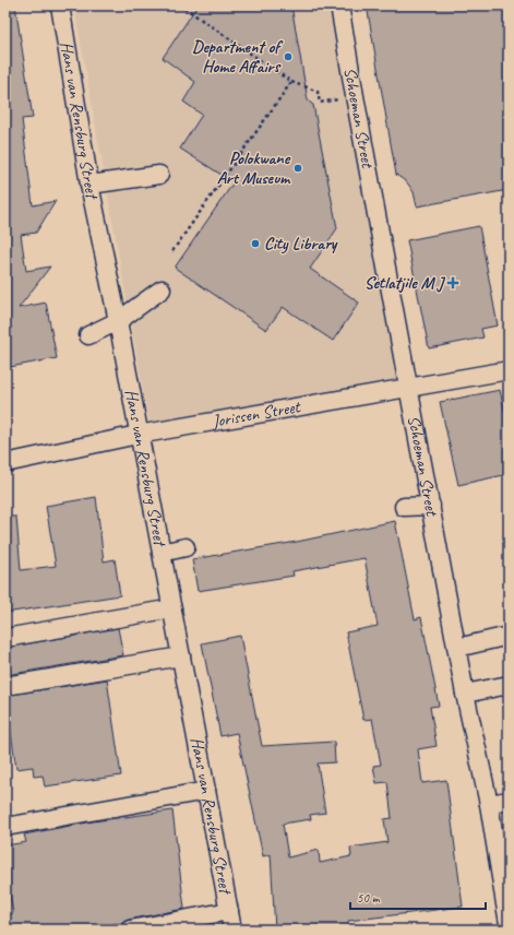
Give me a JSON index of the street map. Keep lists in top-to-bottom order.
{
  "streets": {
    "street": ["Schoeman Street", "Hans van Rensburg Street", "Jorissen Street"]
  },
  "crossings": [
    ["Schoeman Street", "Jorissen Street"],
    ["Hans van Rensburg Street", "Jorissen Street"]
  ],
  "places": {
    "other": ["Department of Home Affairs", "Polokwane Art Museum", "City Library"],
    "health": ["Setlatjile M J"]
  },
  "scale_bar": "50 m"
}
